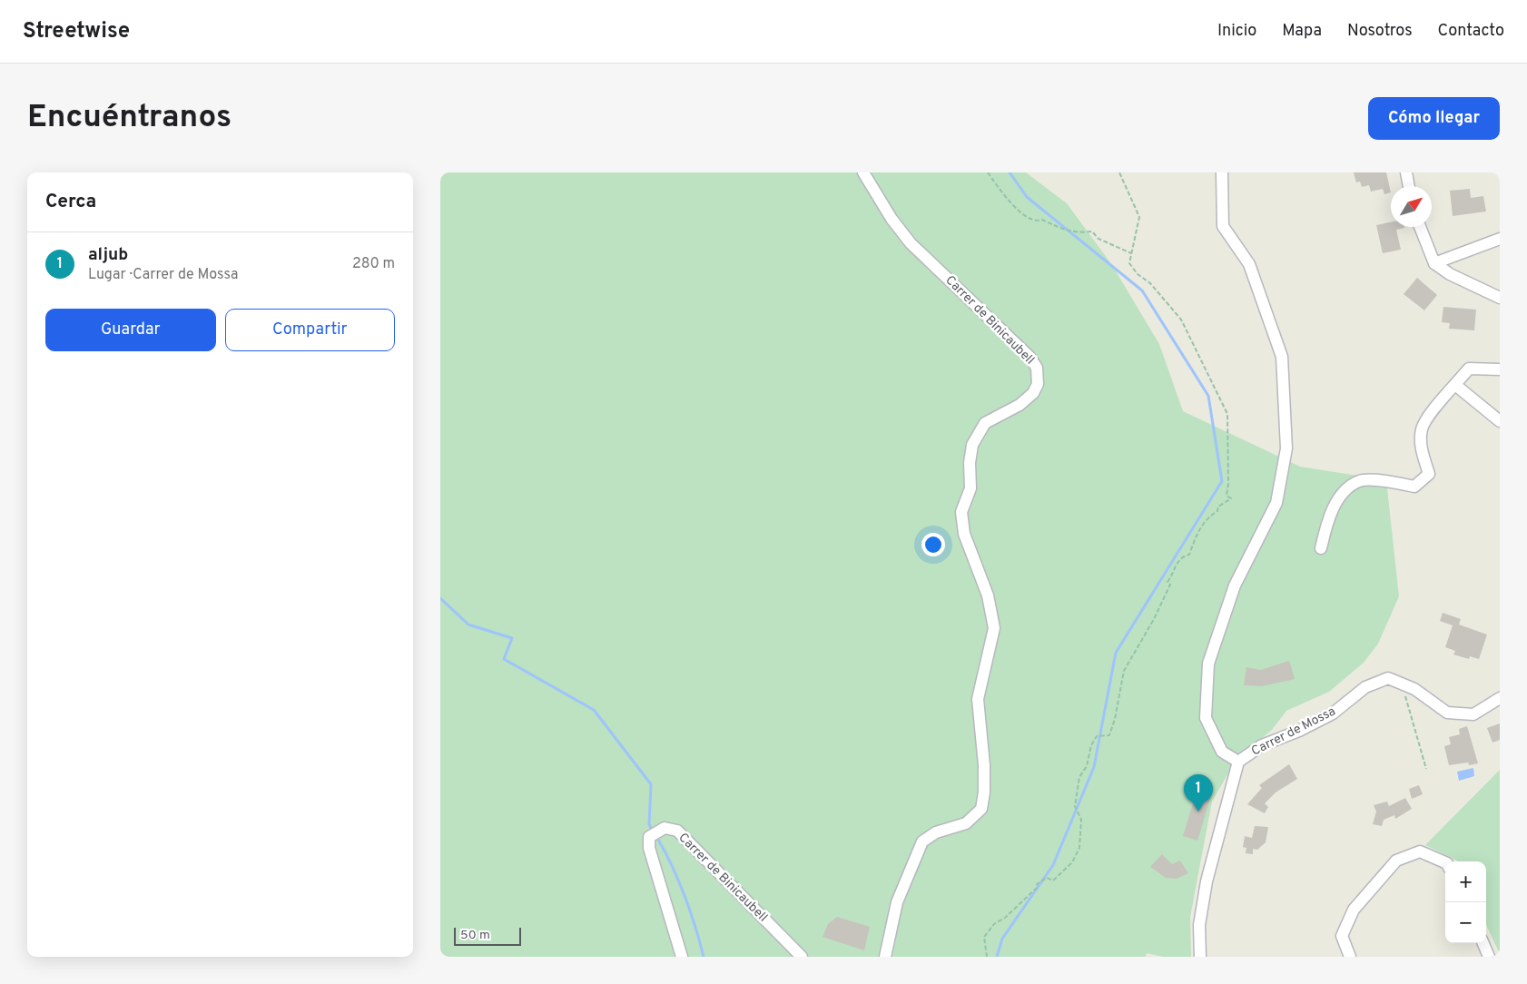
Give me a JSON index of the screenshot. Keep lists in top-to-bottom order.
{
  "streets": {
    "street": ["Carrer de Binicaubell", "Carrer de Mossa"]
  },
  "scale_bar": "50 m",
  "north": "top right",
  "page": {
    "header": "Streetwise",
    "nav": [
      "Inicio",
      "Mapa",
      "Nosotros",
      "Contacto"
    ],
    "buttons": [
      "Cómo llegar",
      ["Guardar", "Compartir"]
    ],
    "title": "Encuéntranos",
    "heading": "Cerca",
    "list": [
      {
        "mark": "1",
        "name": "aljub",
        "note": "Lugar · Carrer de Mossa",
        "value": "280 m"
      }
    ],
    "pins": "1",
    "map_buttons": ["+", "−"],
    "scale": "50 m"
  }
}
